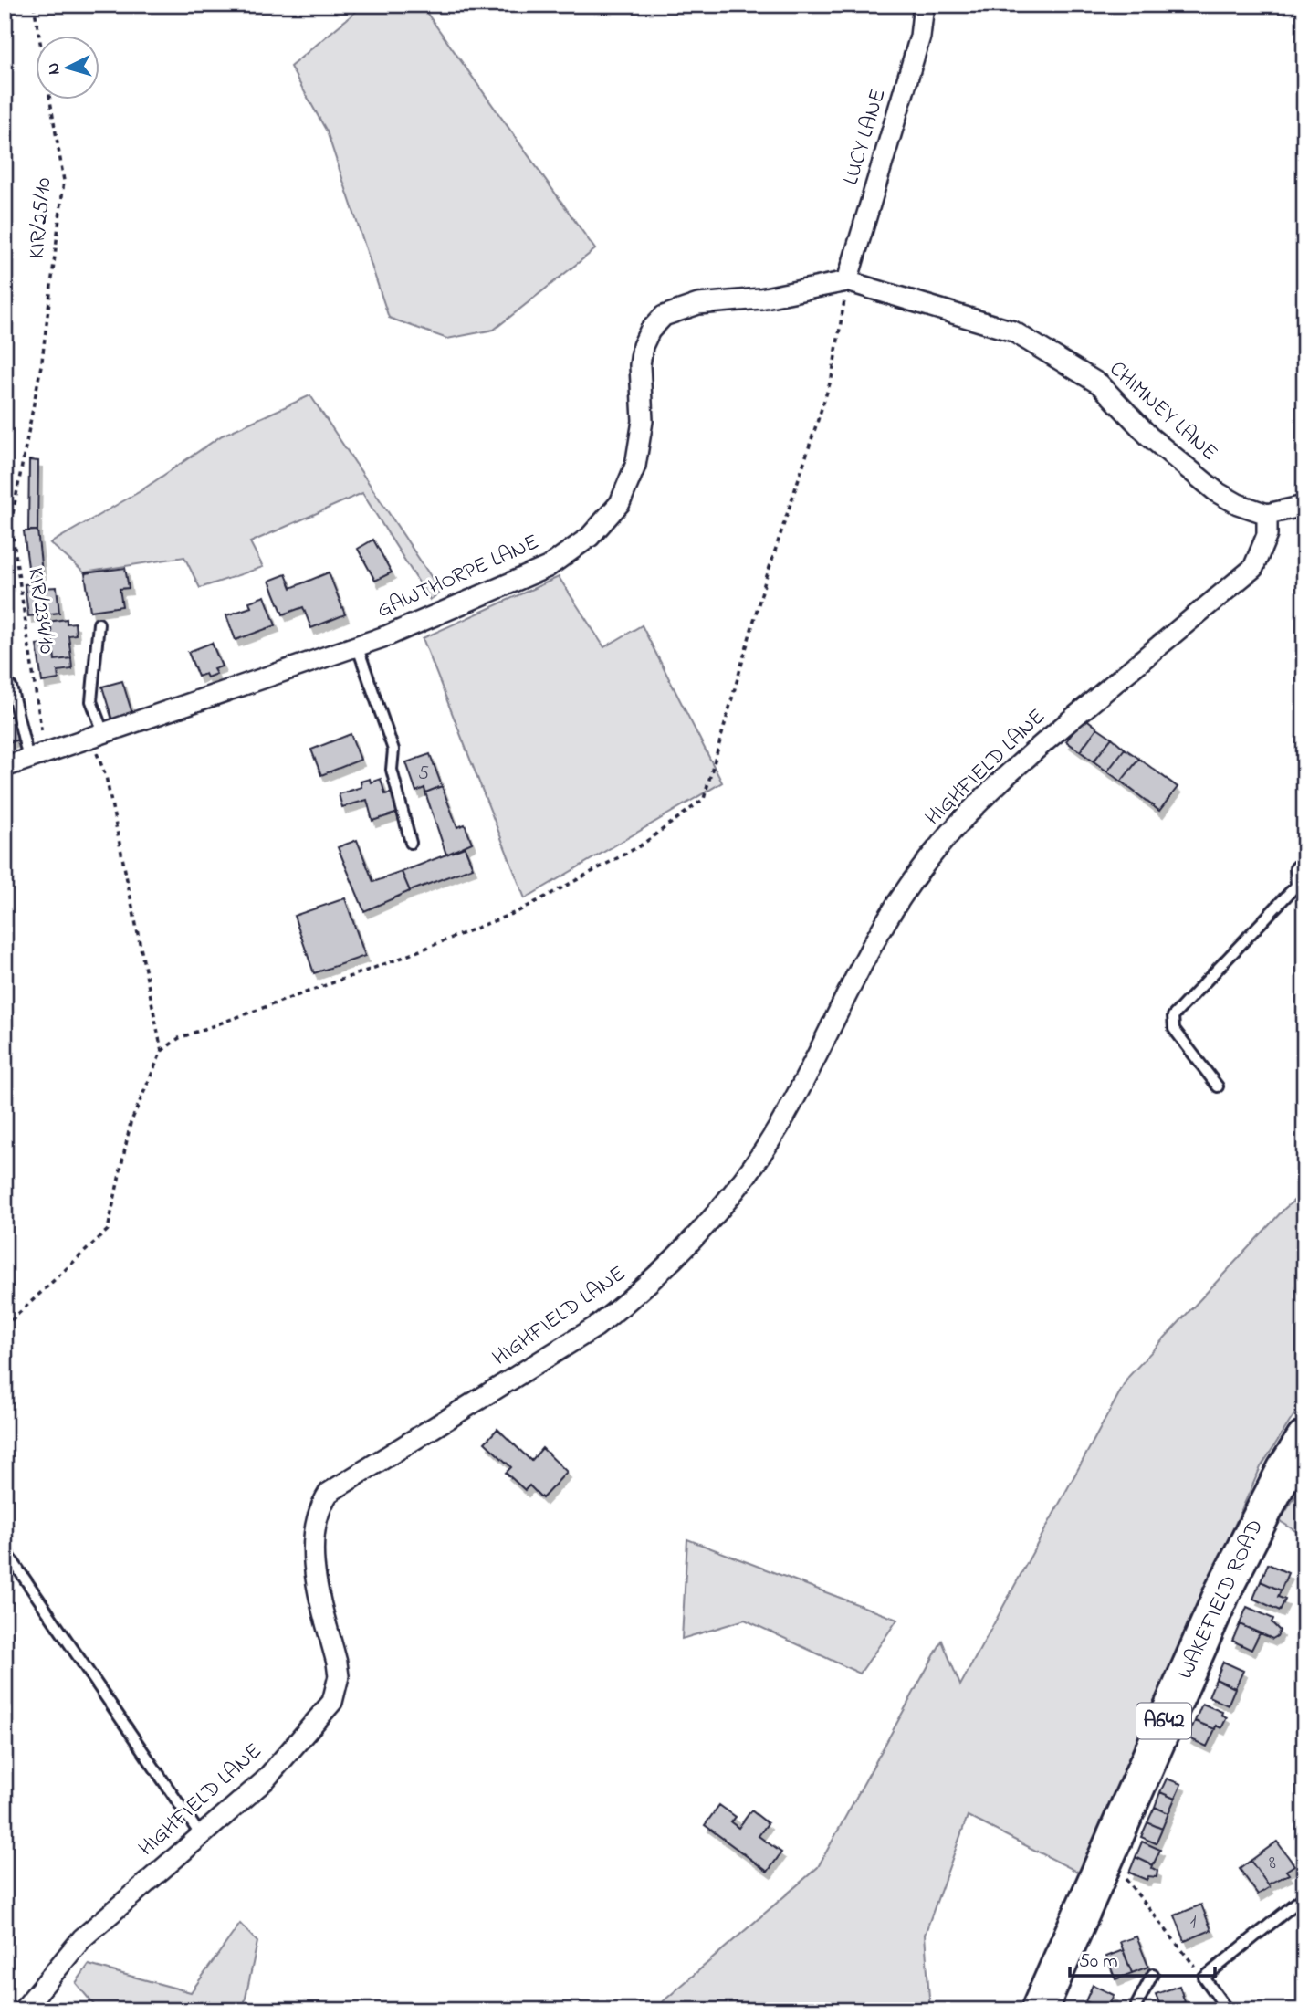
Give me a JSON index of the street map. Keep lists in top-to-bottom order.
{
  "streets": {
    "highway": ["WAKEFIELD ROAD", "A642"],
    "street": [
      "LUCY LANE",
      "CHIMNEY LANE",
      "GAWTHORPE LANE",
      "HIGHFIELD LANE"
    ],
    "path": ["KIR/25/10", "KIR/234/10"]
  },
  "crossings": [
    ["LUCY LANE", "CHIMNEY LANE"],
    ["LUCY LANE", "GAWTHORPE LANE"],
    ["KIR/25/10", "KIR/234/10"],
    ["CHIMNEY LANE", "GAWTHORPE LANE"],
    ["CHIMNEY LANE", "HIGHFIELD LANE"],
    ["GAWTHORPE LANE", "KIR/234/10"]
  ],
  "house_numbers": ["5", "8", "1"],
  "scale_bar": "50 m",
  "north": "left"
}
